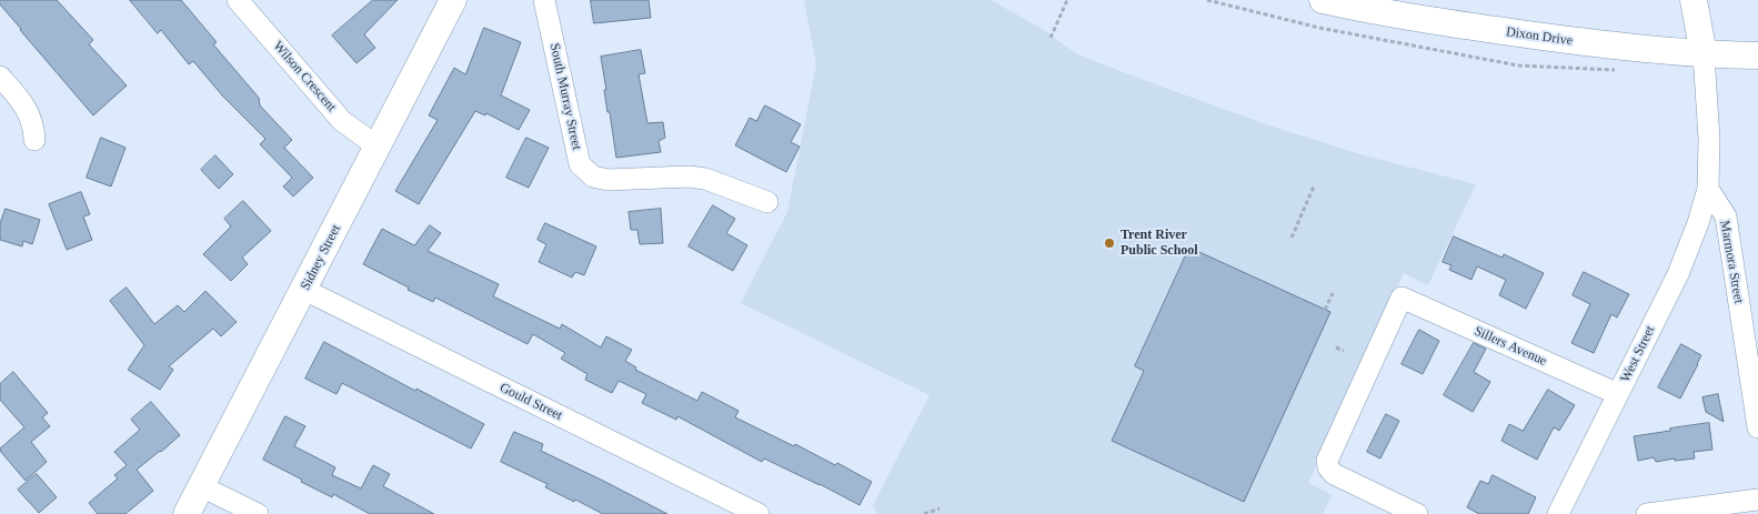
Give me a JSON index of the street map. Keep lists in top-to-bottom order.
{
  "streets": {
    "main road": ["Dixon Drive", "Sidney Street"],
    "street": [
      "Wilson Crescent",
      "South Murray Street",
      "Marmora Street",
      "Sillers Avenue",
      "West Street",
      "Gould Street"
    ]
  },
  "crossings": [
    ["Wilson Crescent", "Sidney Street"],
    ["Sidney Street", "Gould Street"],
    ["Marmora Street", "West Street"],
    ["Sillers Avenue", "West Street"]
  ],
  "places": ["Trent River Public School"]
}
